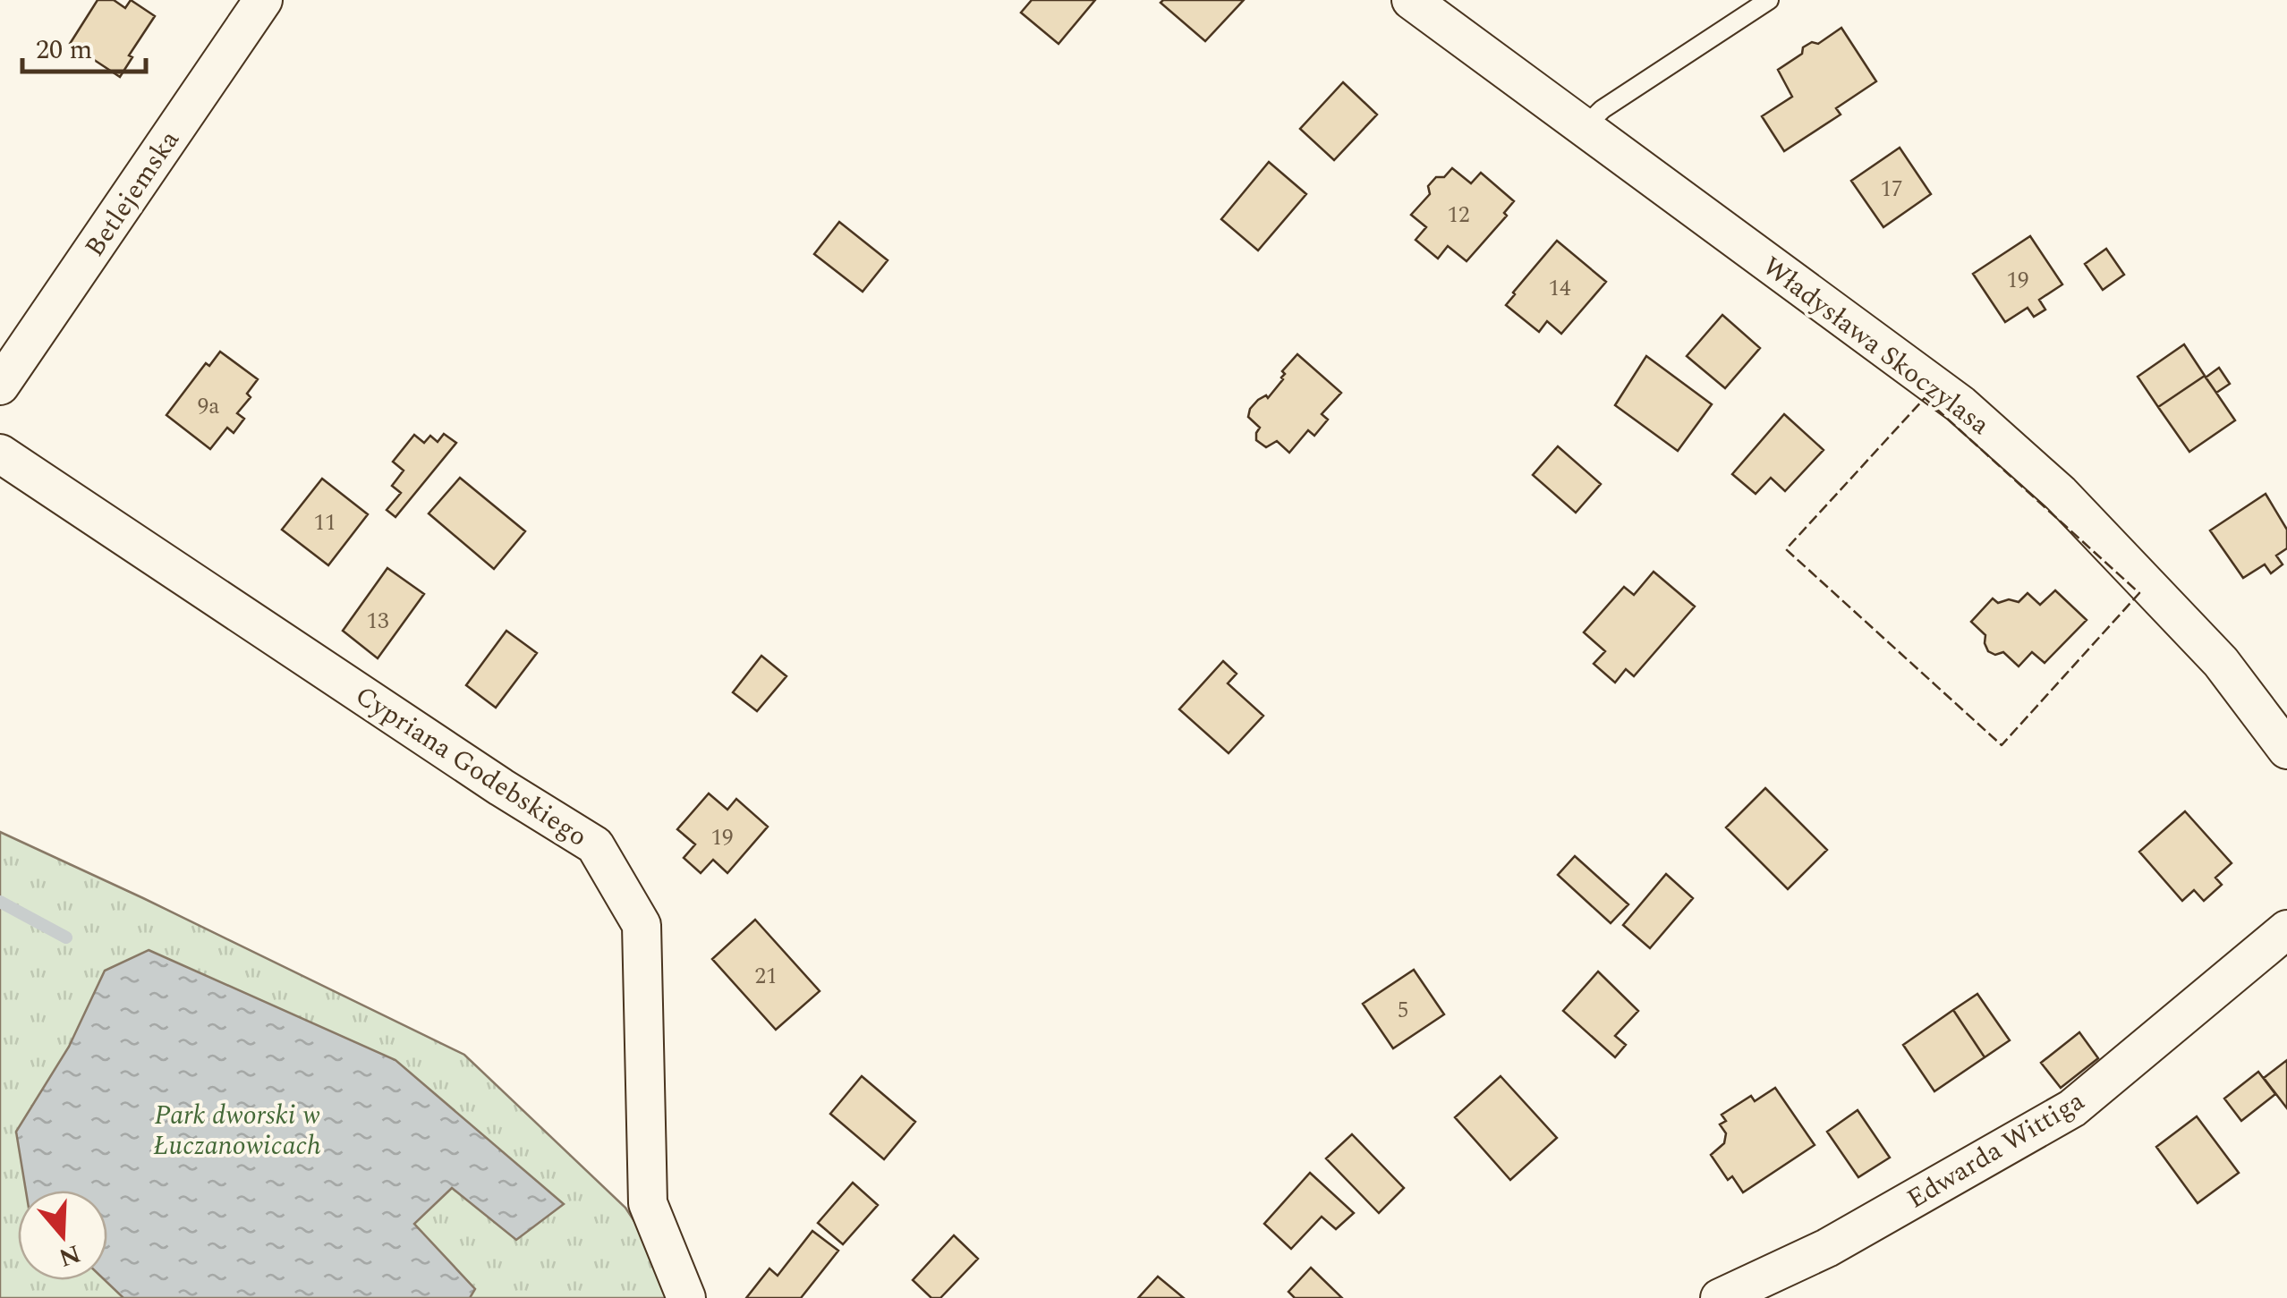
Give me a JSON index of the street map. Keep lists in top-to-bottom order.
{
  "streets": {
    "street": [
      "Betlejemska",
      "Władysława Skoczylasa",
      "Cypriana Godebskiego",
      "Edwarda Wittiga"
    ]
  },
  "parks": ["Park dworski w Łuczanowicach"],
  "house_numbers": [
    "17",
    "12",
    "19",
    "14",
    "9a",
    "11",
    "13",
    "19",
    "21",
    "5"
  ],
  "scale_bar": "20 m",
  "north": "bottom"
}
